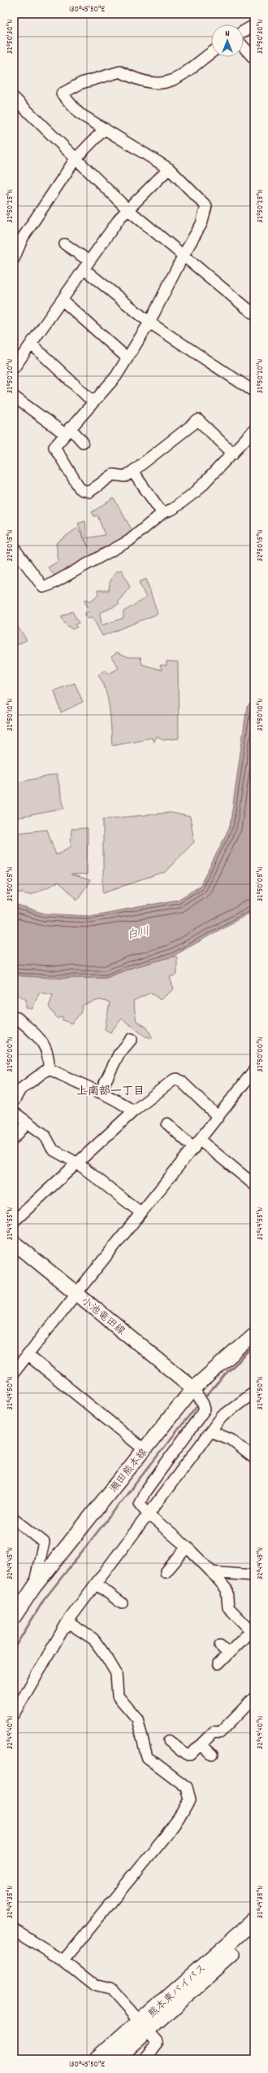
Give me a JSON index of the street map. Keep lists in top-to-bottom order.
{
  "streets": {
    "highway": ["熊本東バイパス"],
    "main road": ["小池竜田線", "瀬田熊本線"]
  },
  "crossings": [
    ["小池竜田線", "瀬田熊本線"]
  ],
  "districts": ["上南部一丁目"],
  "water": ["白川"],
  "north": "top",
  "coordinates": [
    "130°45'50\"E",
    "32°50'30\"N",
    "32°50'25\"N",
    "32°50'20\"N",
    "32°50'15\"N",
    "32°50'10\"N",
    "32°50'05\"N",
    "32°50'00\"N",
    "32°49'55\"N",
    "32°49'50\"N",
    "32°49'45\"N",
    "32°49'40\"N",
    "32°49'35\"N"
  ]
}
